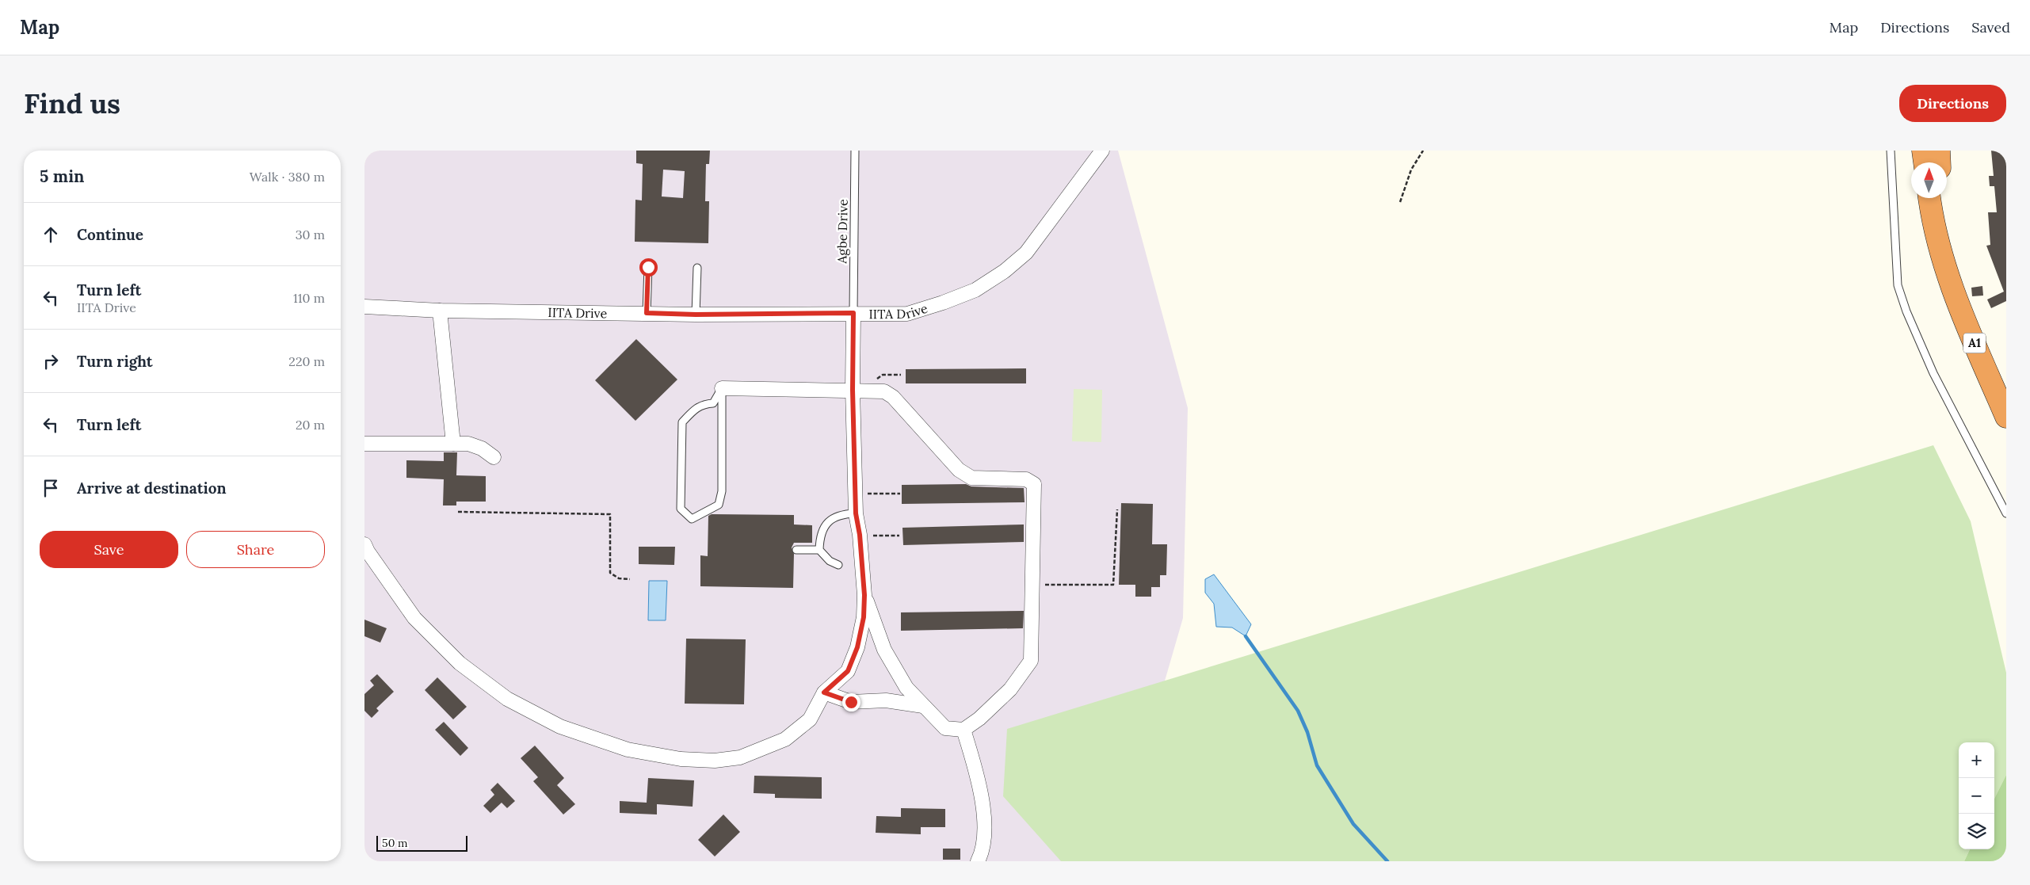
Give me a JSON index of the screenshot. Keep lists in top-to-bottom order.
{
  "streets": {
    "highway": ["A1"],
    "street": ["IITA Drive"],
    "lane": ["Agbe Drive"]
  },
  "crossings": [
    ["Agbe Drive", "IITA Drive"]
  ],
  "scale_bar": "50 m",
  "north": "top",
  "page": {
    "header": "Map",
    "nav": ["Map", "Directions", "Saved"],
    "buttons": [
      "Directions",
      ["Save", "Share"]
    ],
    "title": "Find us",
    "heading": ["5 min", "Walk · 380 m"],
    "list": [
      ["Continue", "30 m"],
      ["Turn left", "IITA Drive", "110 m"],
      ["Turn right", "220 m"],
      ["Turn left", "20 m"],
      "Arrive at destination"
    ],
    "map_buttons": ["+", "−"],
    "scale": "50 m"
  }
}
